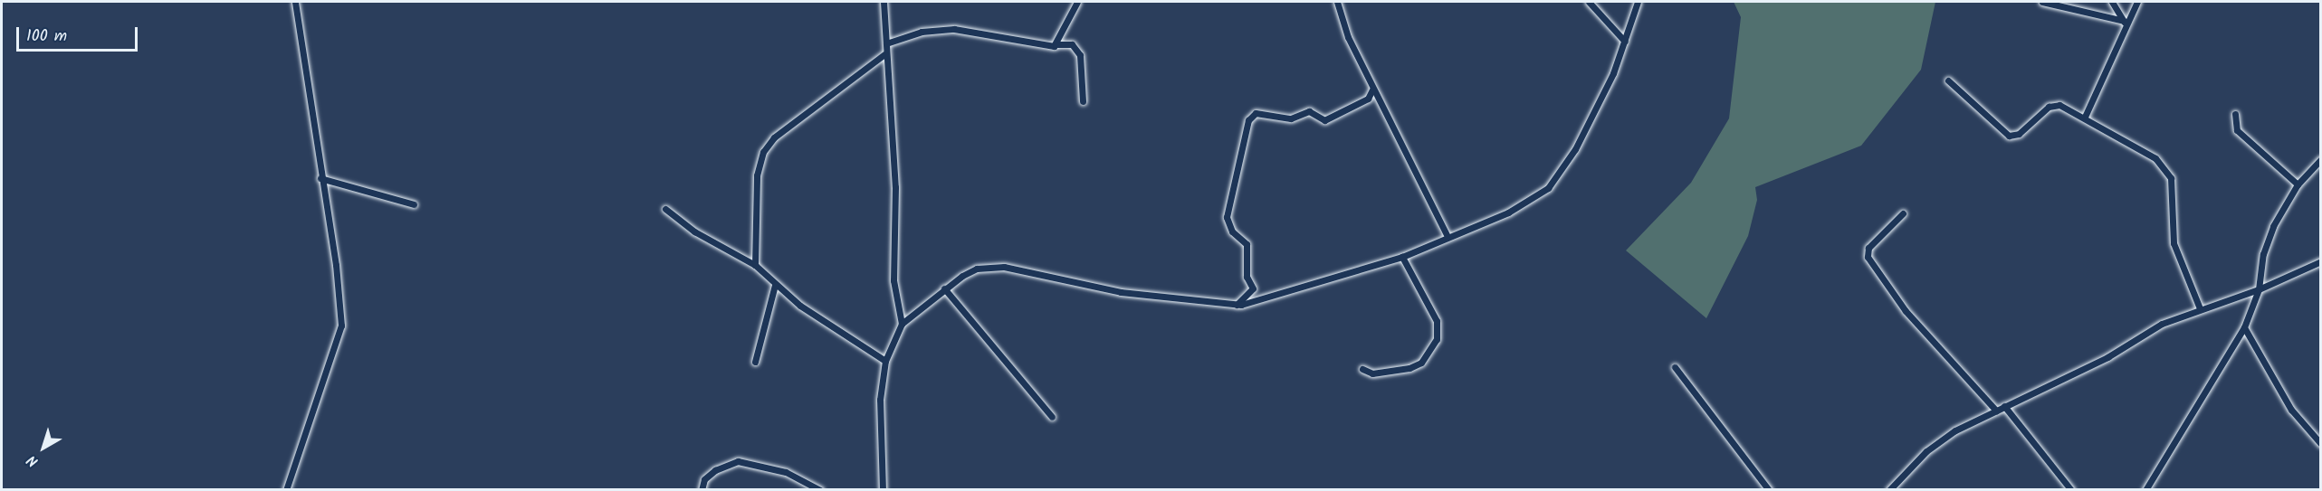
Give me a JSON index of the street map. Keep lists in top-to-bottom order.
{
  "scale_bar": "100 m",
  "north": "bottom left"
}
